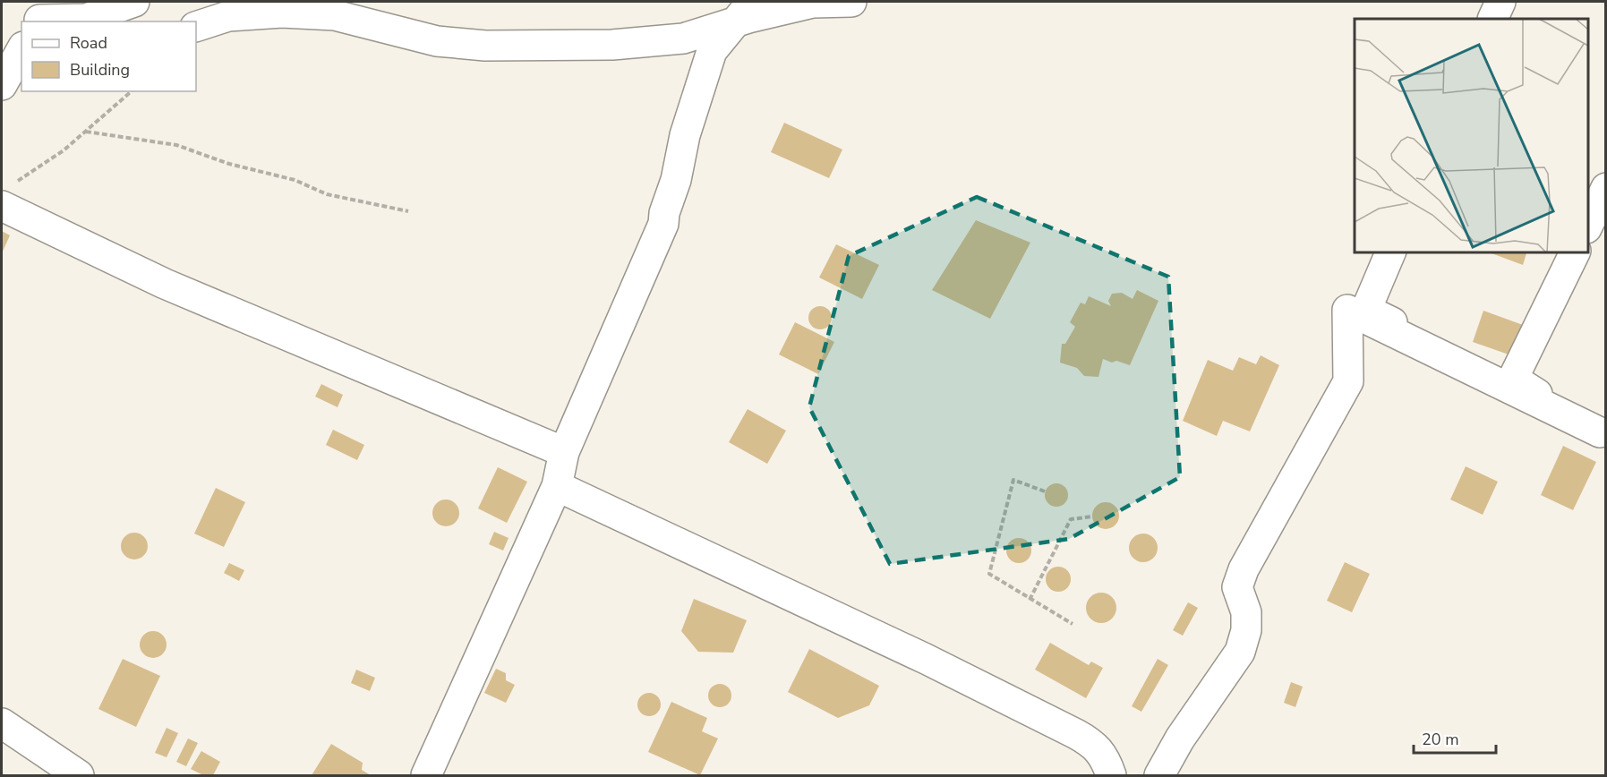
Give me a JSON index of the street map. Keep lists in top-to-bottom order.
{
  "legend": ["Road", "Building"],
  "scale_bar": "20 m"
}
